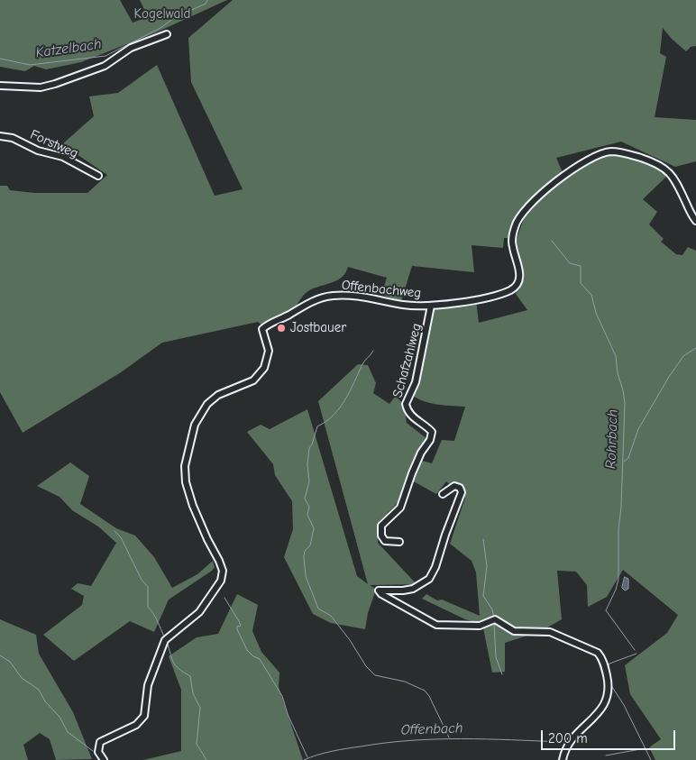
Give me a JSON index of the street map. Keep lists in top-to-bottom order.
{
  "streets": {
    "street": ["Forstweg", "Offenbachweg", "Schafzahlweg"]
  },
  "crossings": [
    ["Offenbachweg", "Schafzahlweg"]
  ],
  "water": ["Katzelbach", "Rohrbach", "Offenbach"],
  "parks": ["Kogelwald"],
  "places": ["Jostbauer"],
  "scale_bar": "200 m"
}
